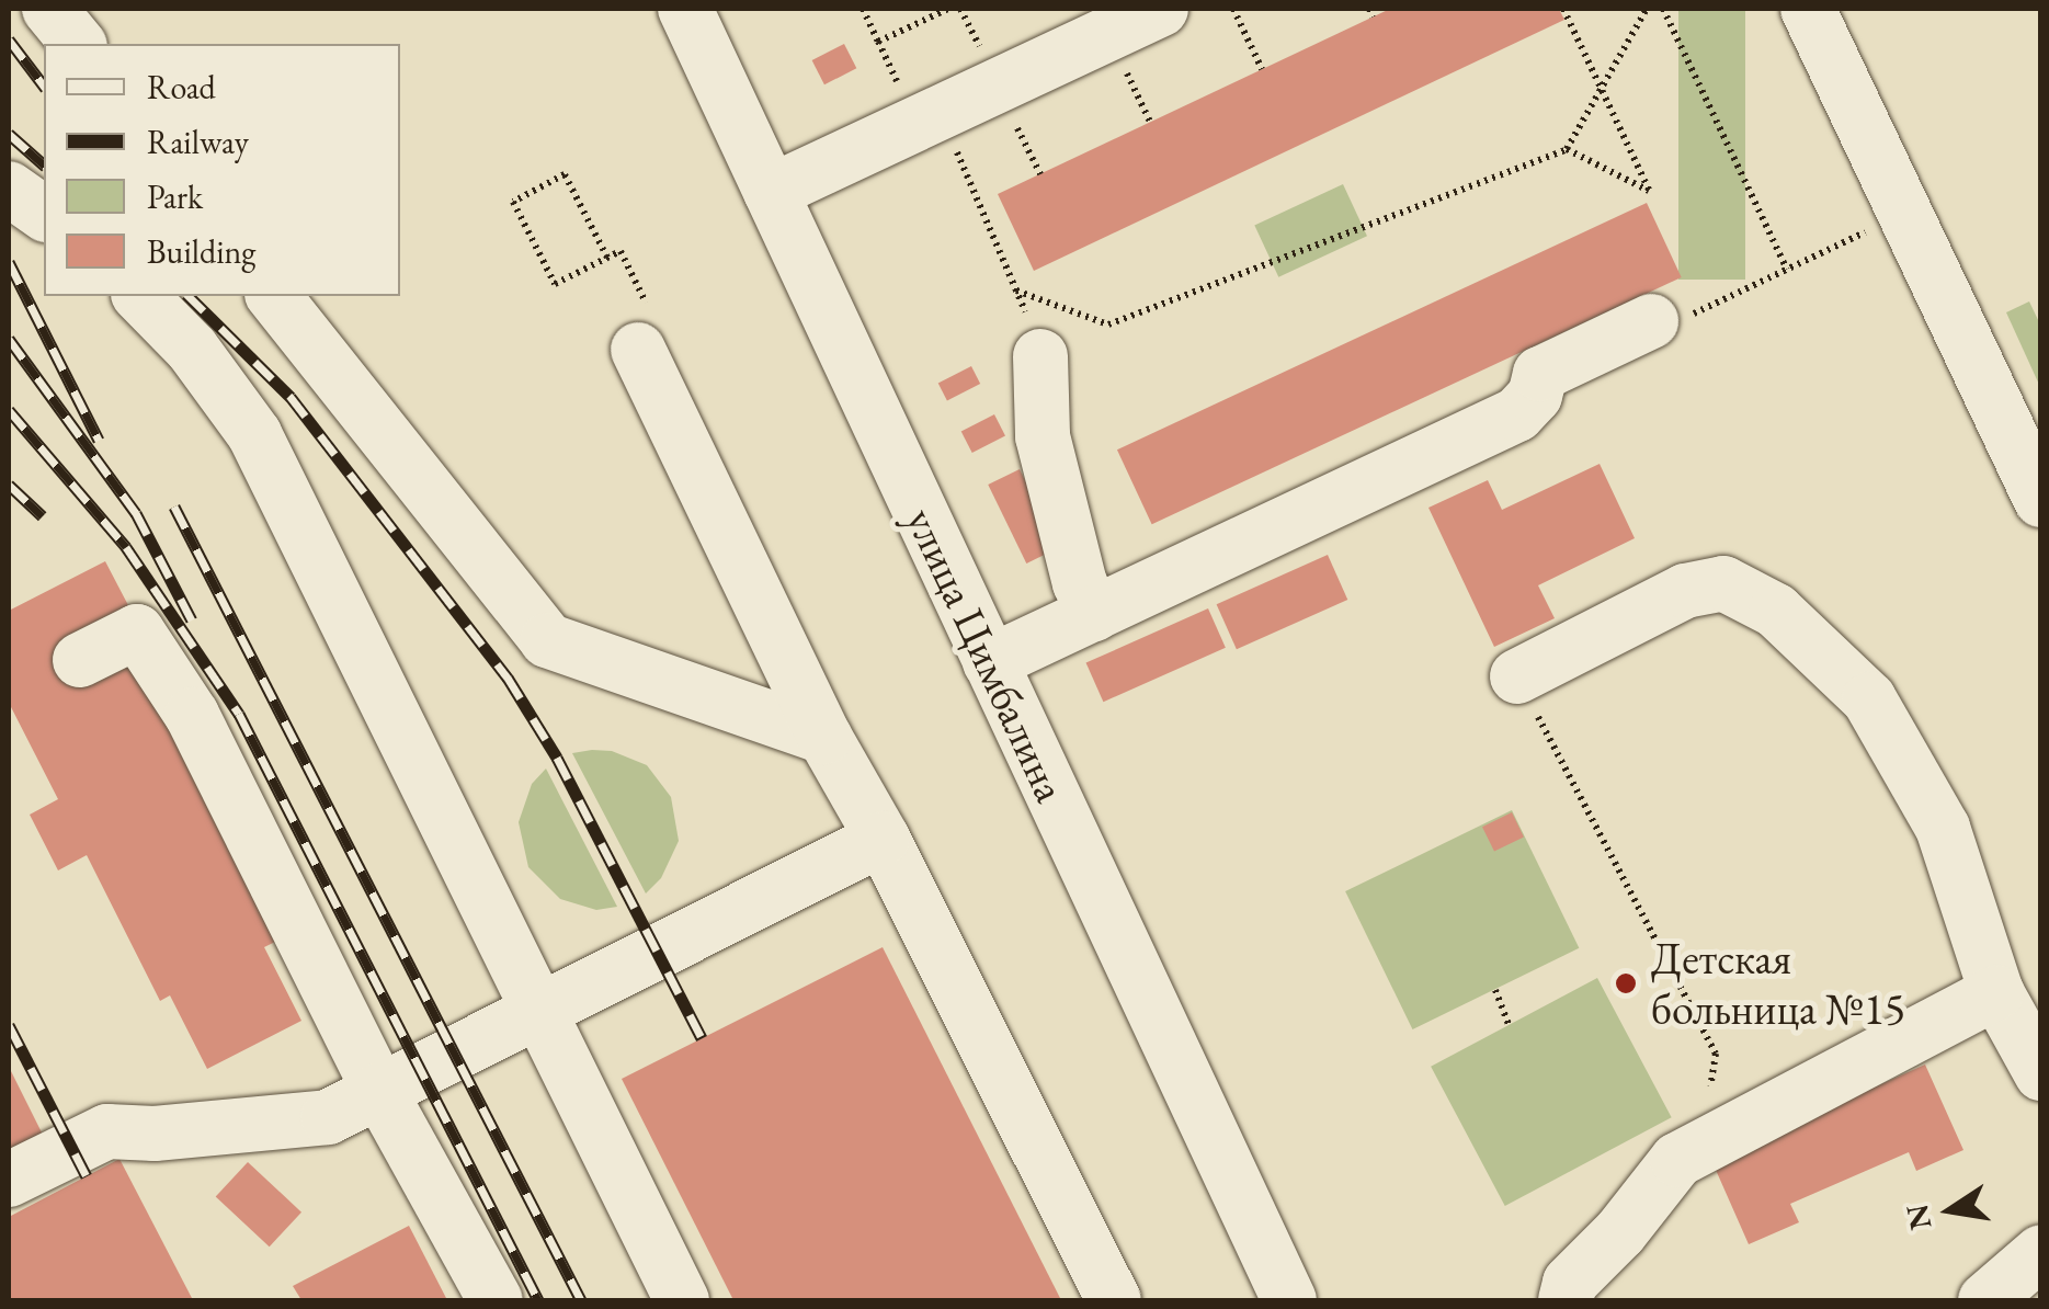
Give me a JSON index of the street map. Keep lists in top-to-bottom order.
{
  "streets": {
    "street": ["улица Цимбалина"]
  },
  "places": ["Детская больница №15"],
  "legend": [
    "Road",
    "Railway",
    "Park",
    "Building"
  ],
  "north": "left"
}
